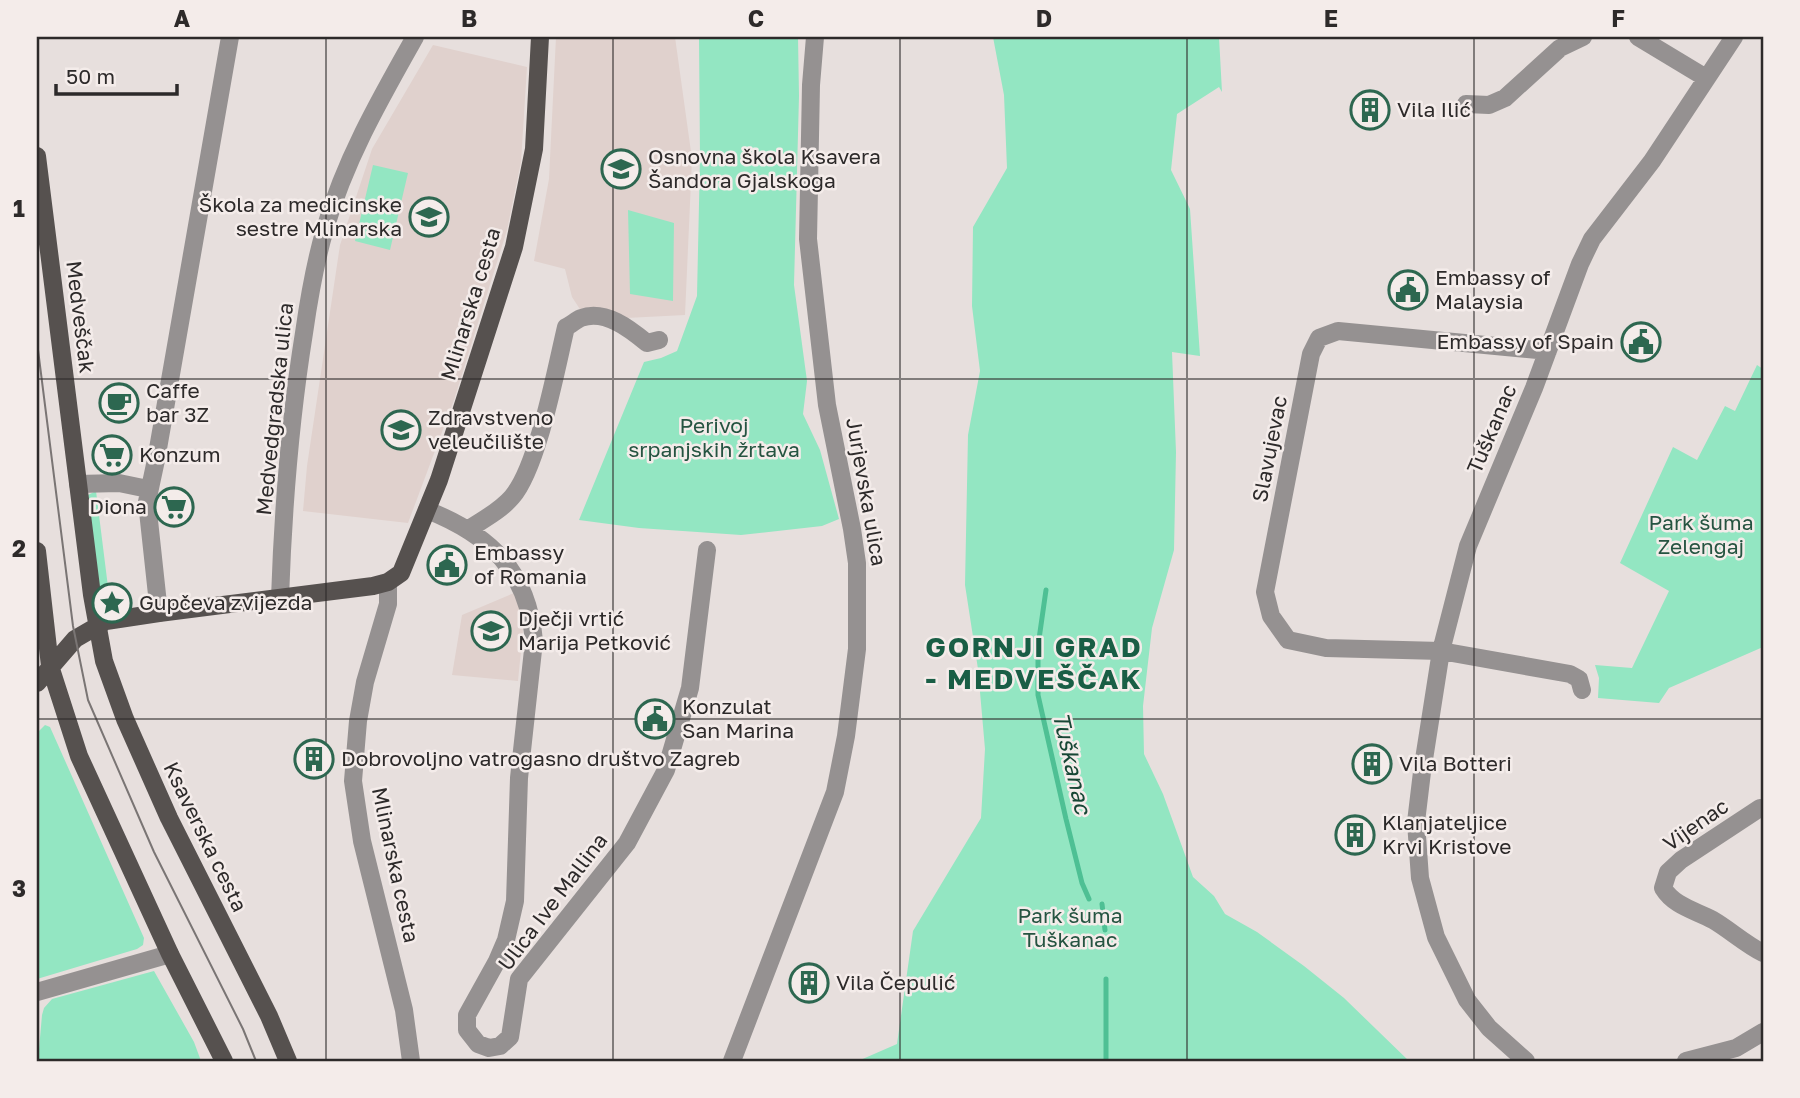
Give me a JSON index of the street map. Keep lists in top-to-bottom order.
{
  "streets": {
    "main road": ["Mlinarska cesta", "Medveščak", "Ksaverska cesta"],
    "street": [
      "Medvedgradska ulica",
      "Tuškanac",
      "Slavujevac",
      "Jurjevska ulica",
      "Vijenac",
      "Ulica Ive Mallina"
    ]
  },
  "crossings": [
    ["Mlinarska cesta", "Ulica Ive Mallina"],
    ["Tuškanac", "Slavujevac"]
  ],
  "districts": ["GORNJI GRAD - MEDVEŠČAK"],
  "water": ["Tuškanac"],
  "parks": ["Perivoj srpanjskih žrtava", "Park šuma Zelengaj", "Park šuma Tuškanac"],
  "places": {
    "building": [
      "Vila Ilić",
      "Dobrovoljno vatrogasno društvo Zagreb",
      "Vila Botteri",
      "Klanjateljice Krvi Kristove",
      "Vila Čepulić"
    ],
    "school or university": [
      "Osnovna škola Ksavera Šandora Gjalskoga",
      "Škola za medicinske sestre Mlinarska",
      "Zdravstveno veleučilište",
      "Dječji vrtić Marija Petković"
    ],
    "public building": [
      "Embassy of Malaysia",
      "Embassy of Spain",
      "Embassy of Romania",
      "Konzulat San Marina"
    ],
    "cafe": ["Caffe bar 3Z"],
    "supermarket": ["Konzum", "Diona"],
    "place": ["Gupčeva zvijezda"]
  },
  "scale_bar": "50 m",
  "grid": {
    "columns": [
      "A",
      "B",
      "C",
      "D",
      "E",
      "F"
    ],
    "rows": ["1", "2", "3"]
  }
}
